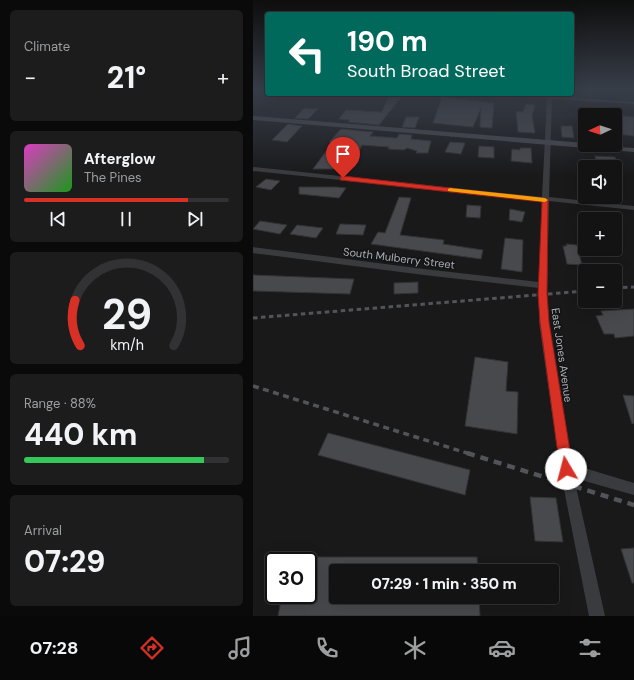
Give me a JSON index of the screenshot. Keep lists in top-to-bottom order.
{
  "streets": {
    "street": ["South Mulberry Street", "East Jones Avenue"]
  },
  "crossings": [
    ["South Mulberry Street", "East Jones Avenue"]
  ],
  "north": "left",
  "page": {
    "tile": [
      "Climate",
      ["Range · 88%", "440 km"],
      ["Arrival", "07:29"]
    ],
    "turn": ["190 m", "South Broad Street"],
    "heat": ["−", "21°", "+"],
    "map_buttons": ["+", "−"],
    "song": ["Afterglow", "The Pines"],
    "limit": "30",
    "trip": "07:29 · 1 min · 350 m",
    "tabs": "07:28",
    "gauge": ["29", "km/h"]
  }
}
